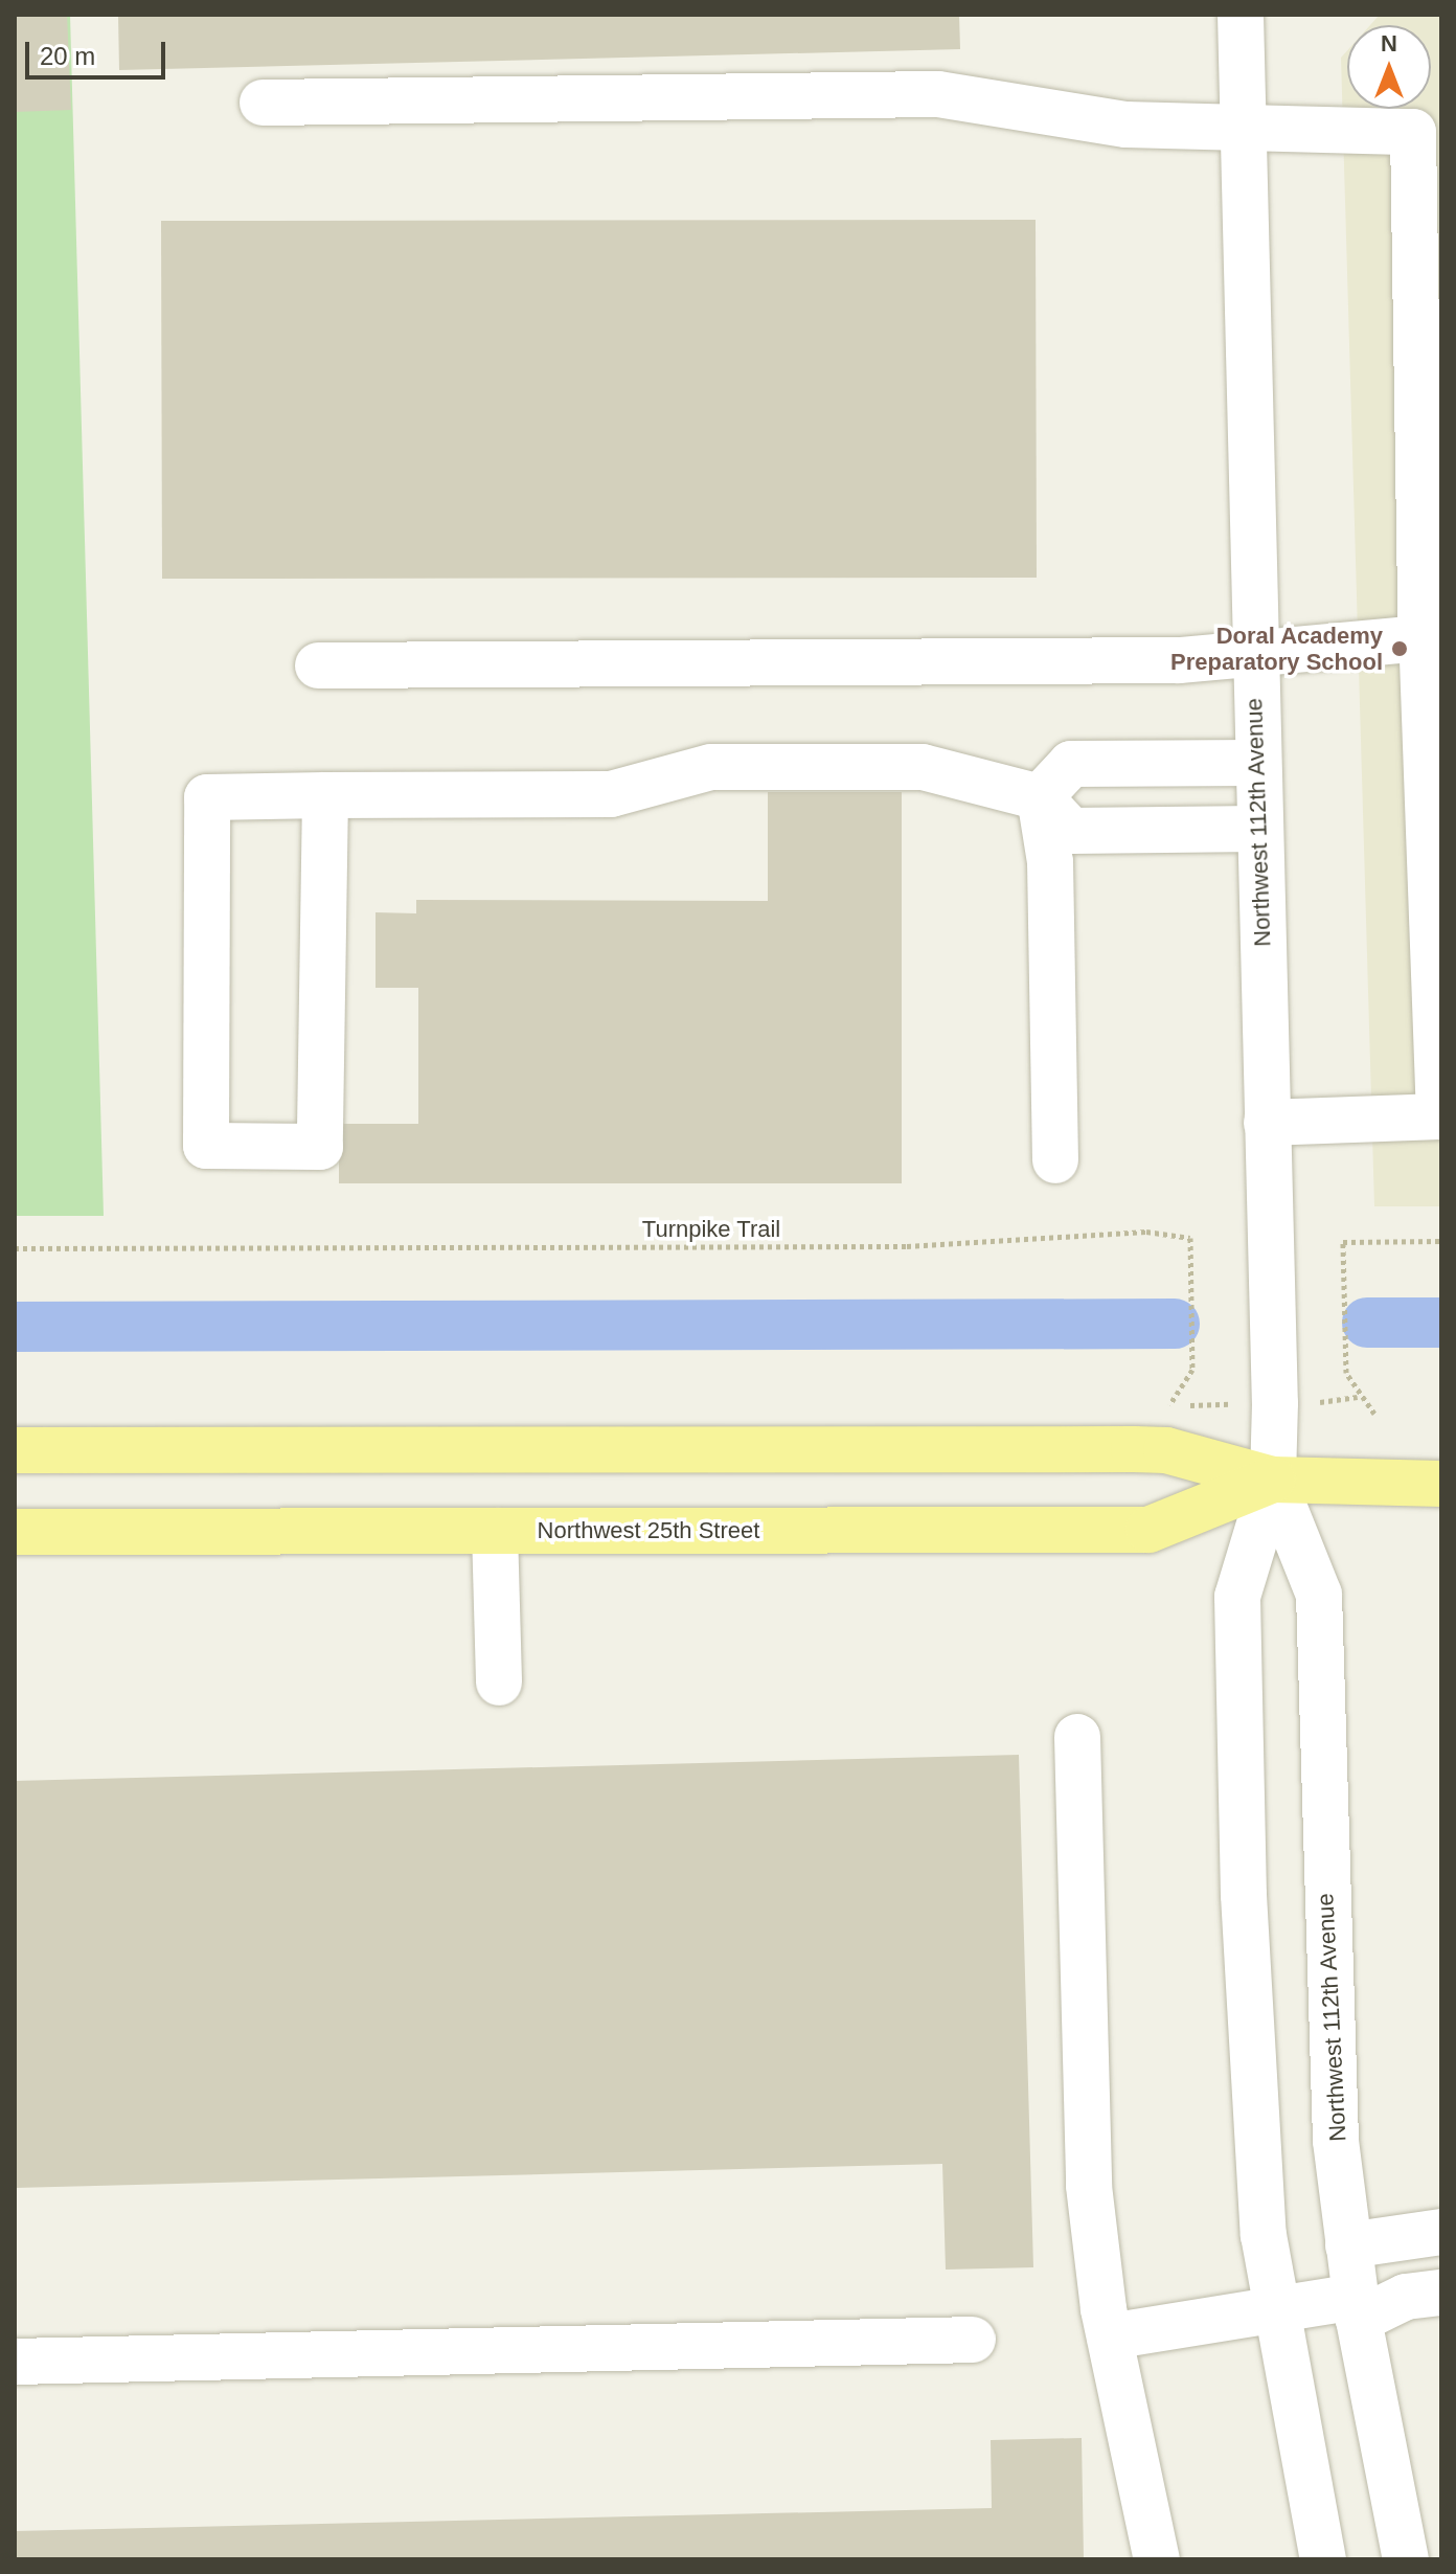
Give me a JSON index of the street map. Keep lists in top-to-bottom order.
{
  "streets": {
    "main road": ["Northwest 25th Street"],
    "street": ["Northwest 112th Avenue"],
    "path": ["Turnpike Trail"]
  },
  "crossings": [
    ["Northwest 112th Avenue", "Northwest 25th Street"]
  ],
  "places": ["Doral Academy Preparatory School"],
  "scale_bar": "20 m",
  "north": "top"
}
